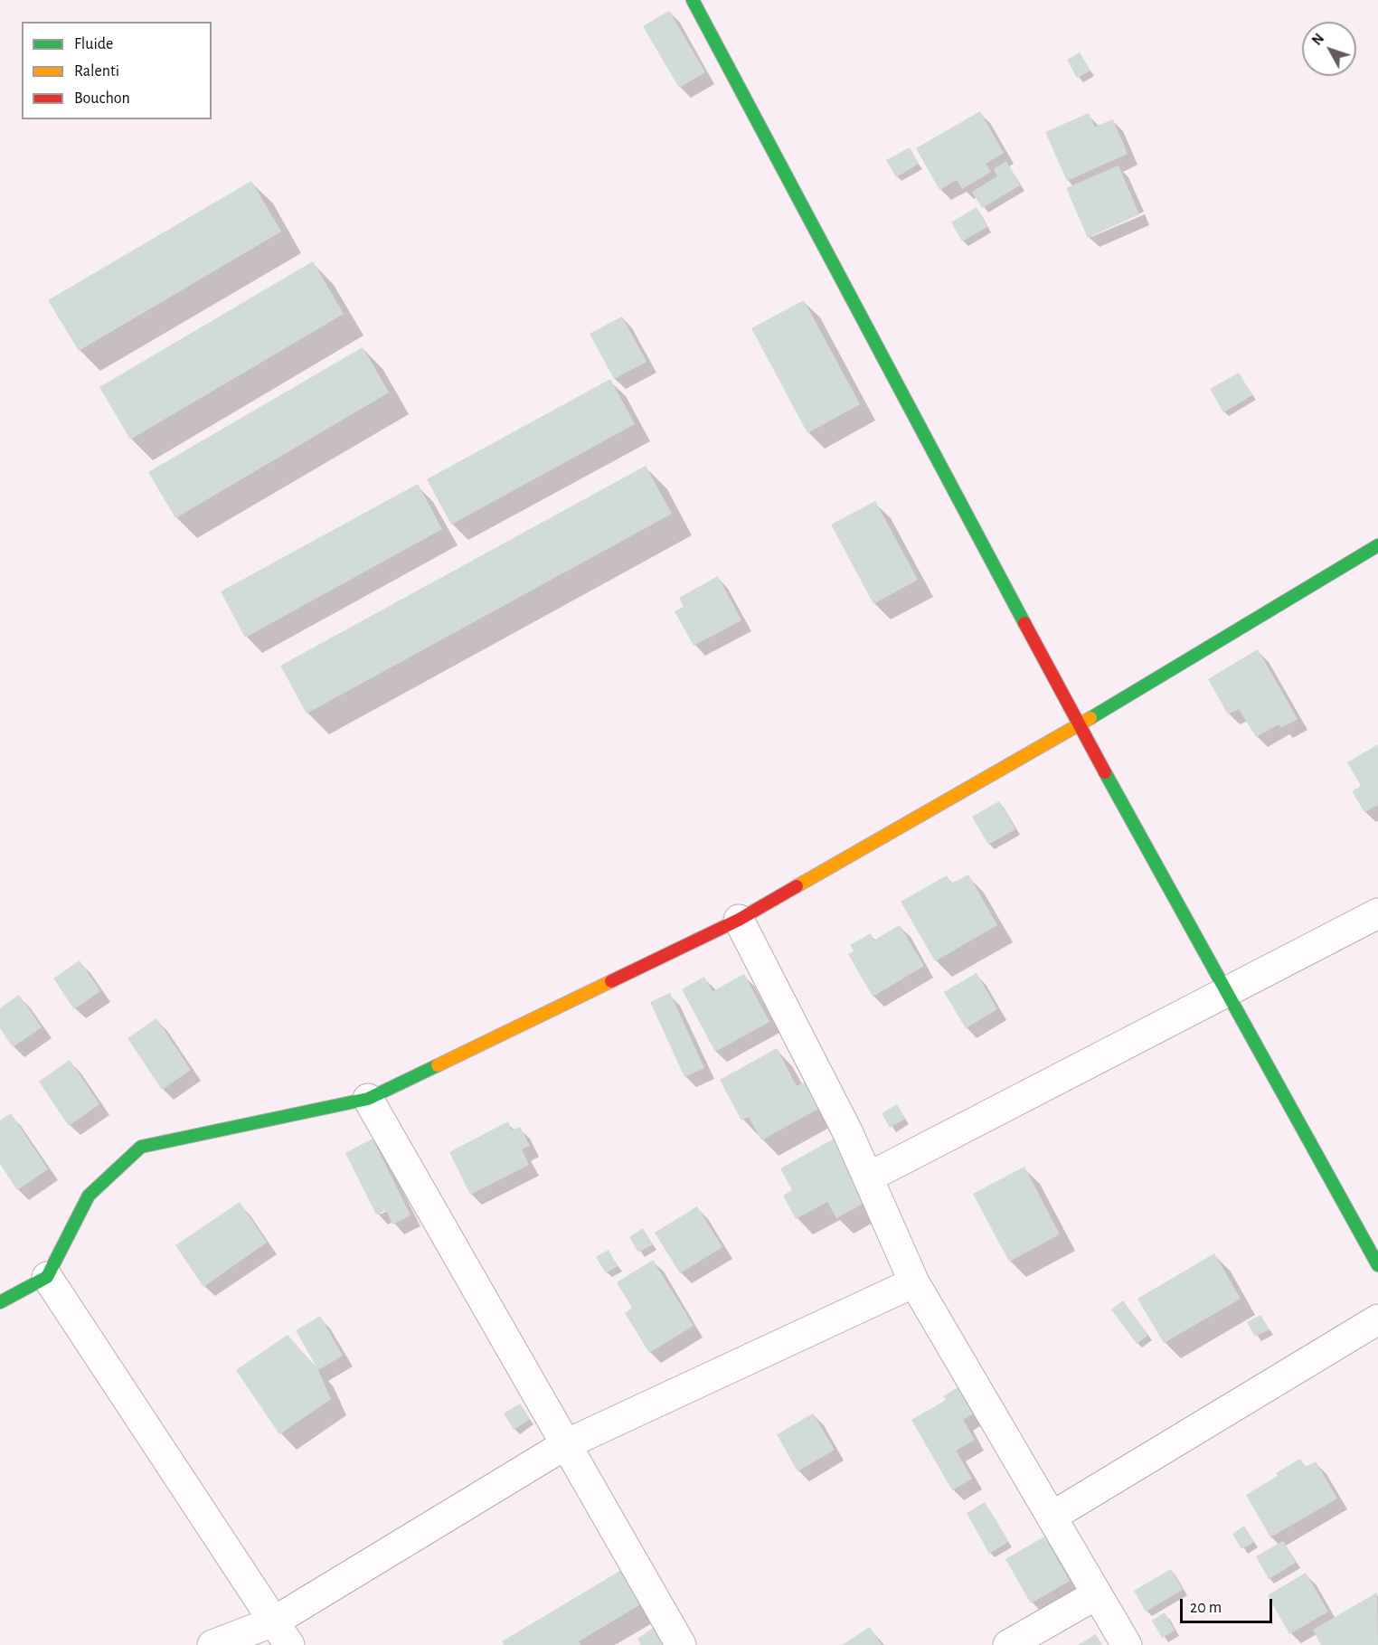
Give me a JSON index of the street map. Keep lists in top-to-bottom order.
{
  "legend": ["Fluide", "Ralenti", "Bouchon"],
  "scale_bar": "20 m",
  "north": "top left"
}
